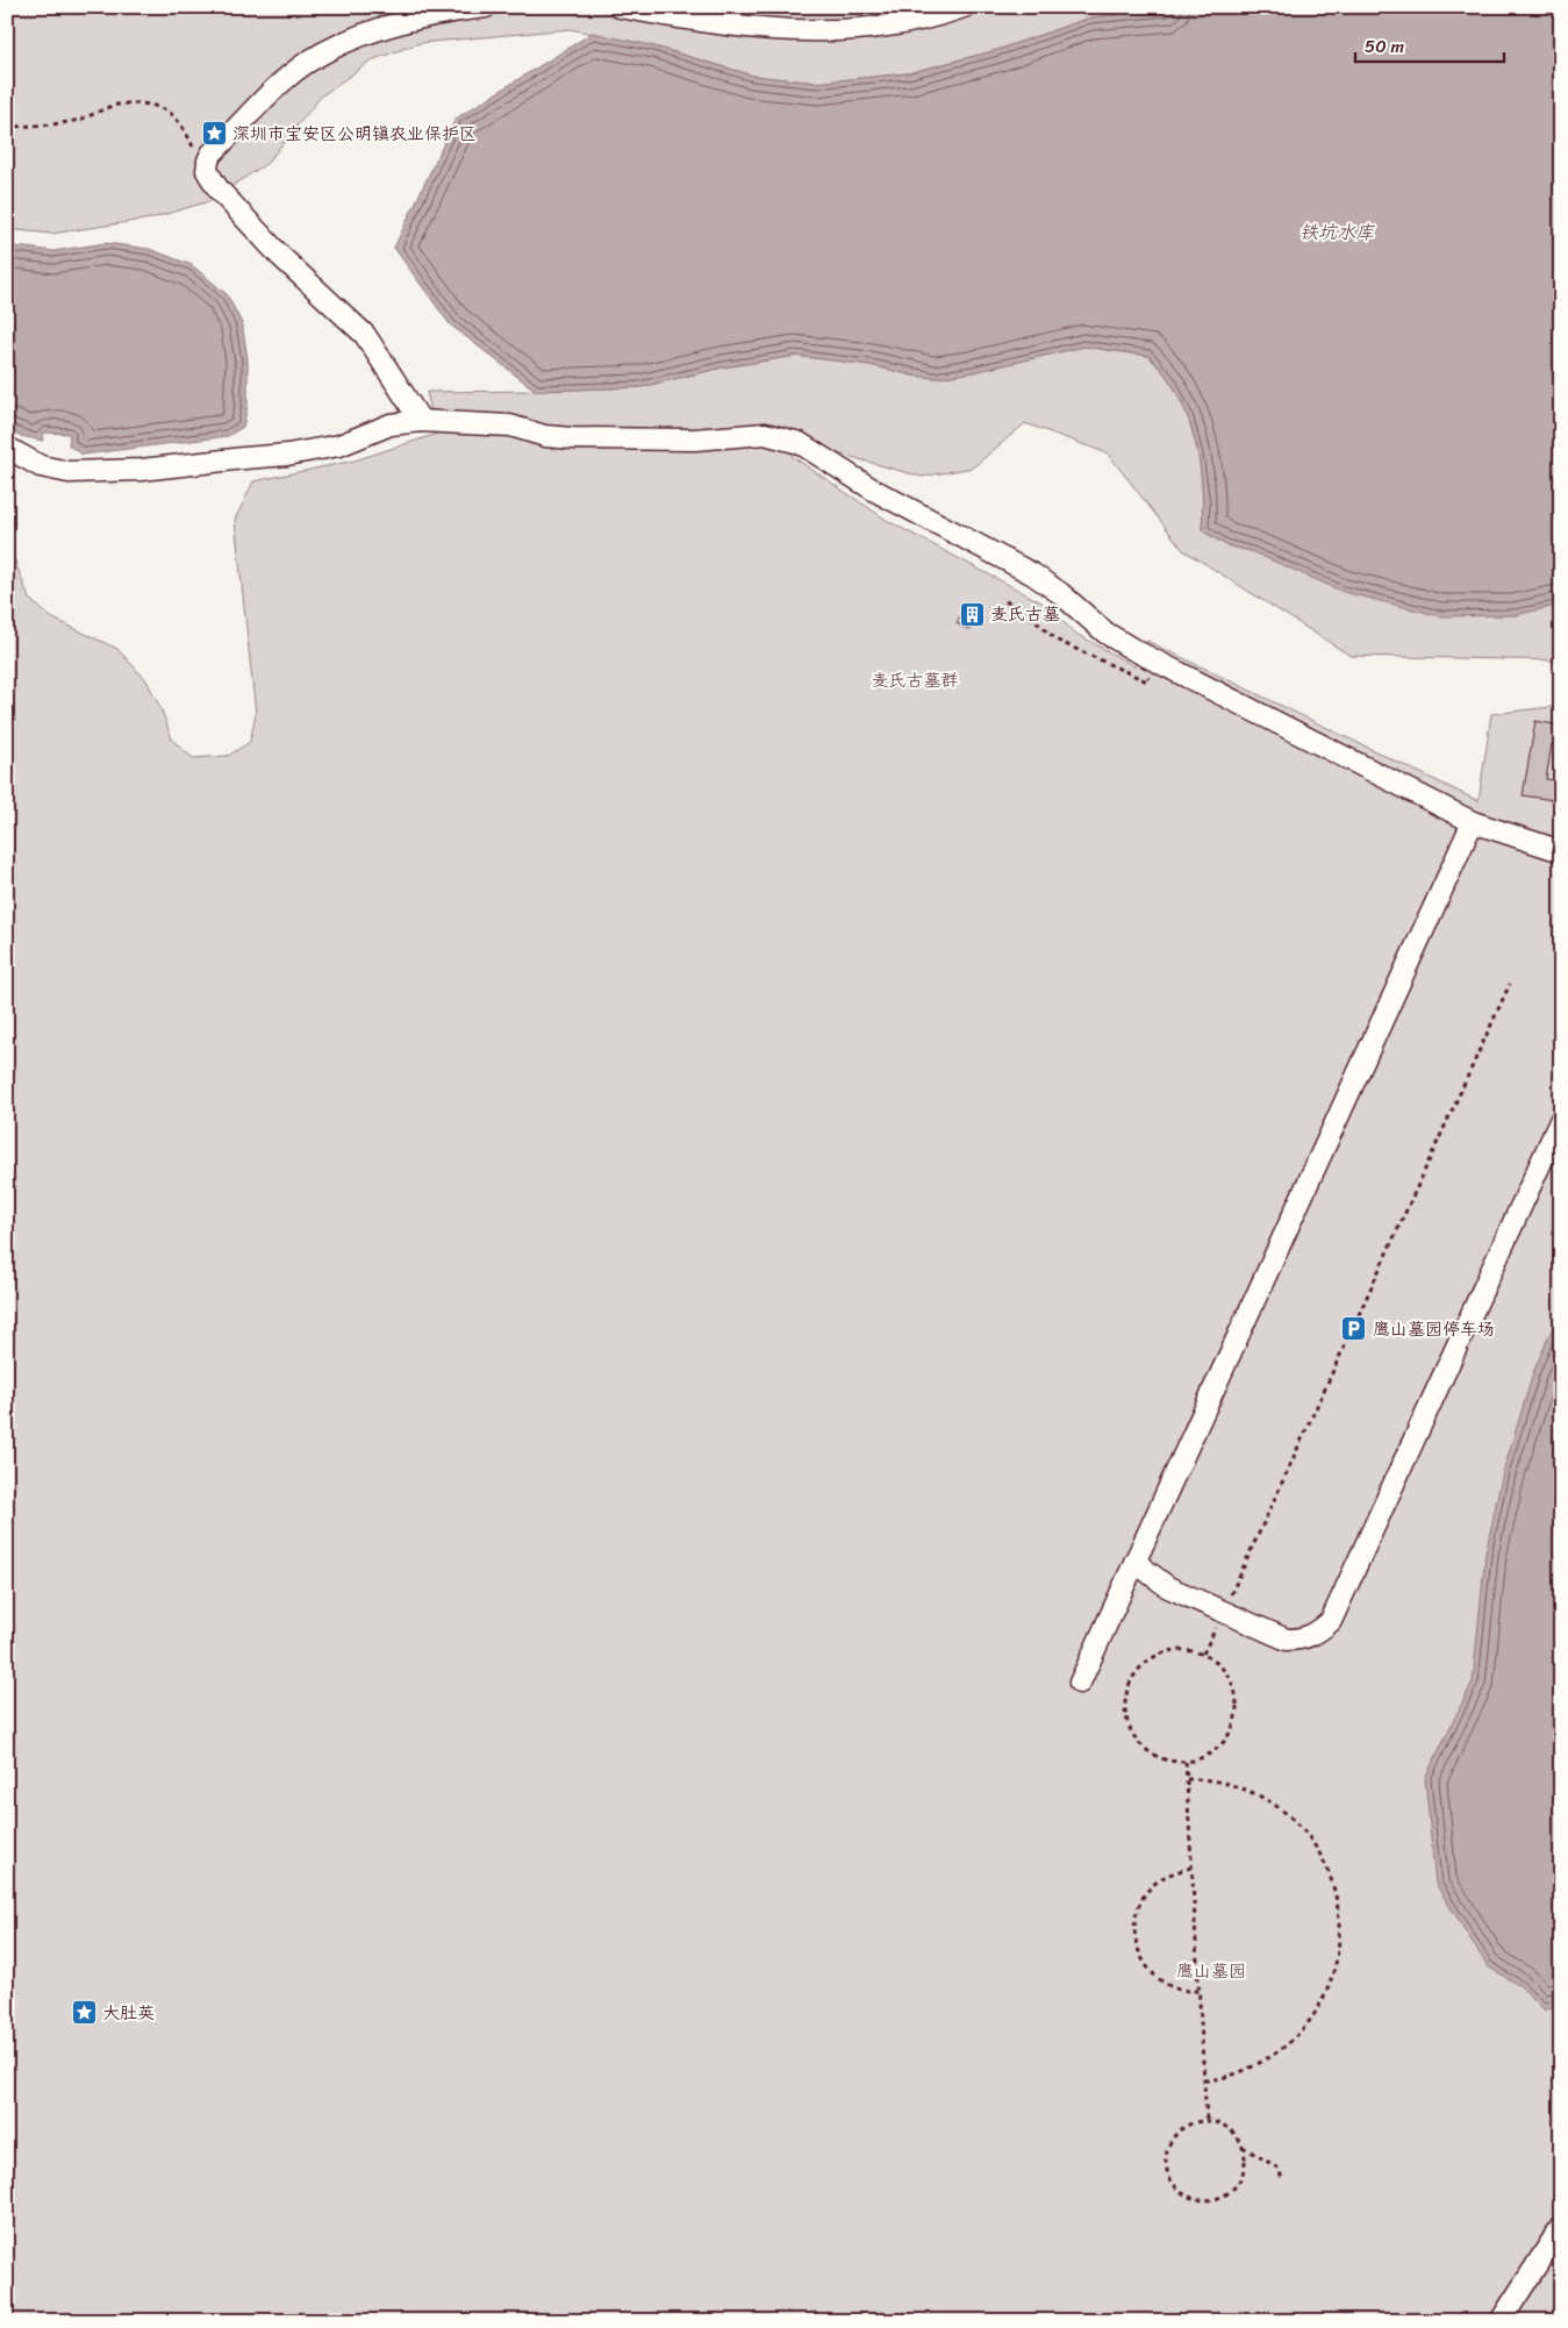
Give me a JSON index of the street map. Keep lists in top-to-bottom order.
{
  "water": ["铁坑水库"],
  "parks": ["麦氏古墓群", "鹰山墓园"],
  "places": {
    "place": ["深圳市宝安区公明镇农业保护区", "大肚英"],
    "building": ["麦氏古墓"],
    "parking": ["鹰山墓园停车场"]
  },
  "scale_bar": "50 m"
}
